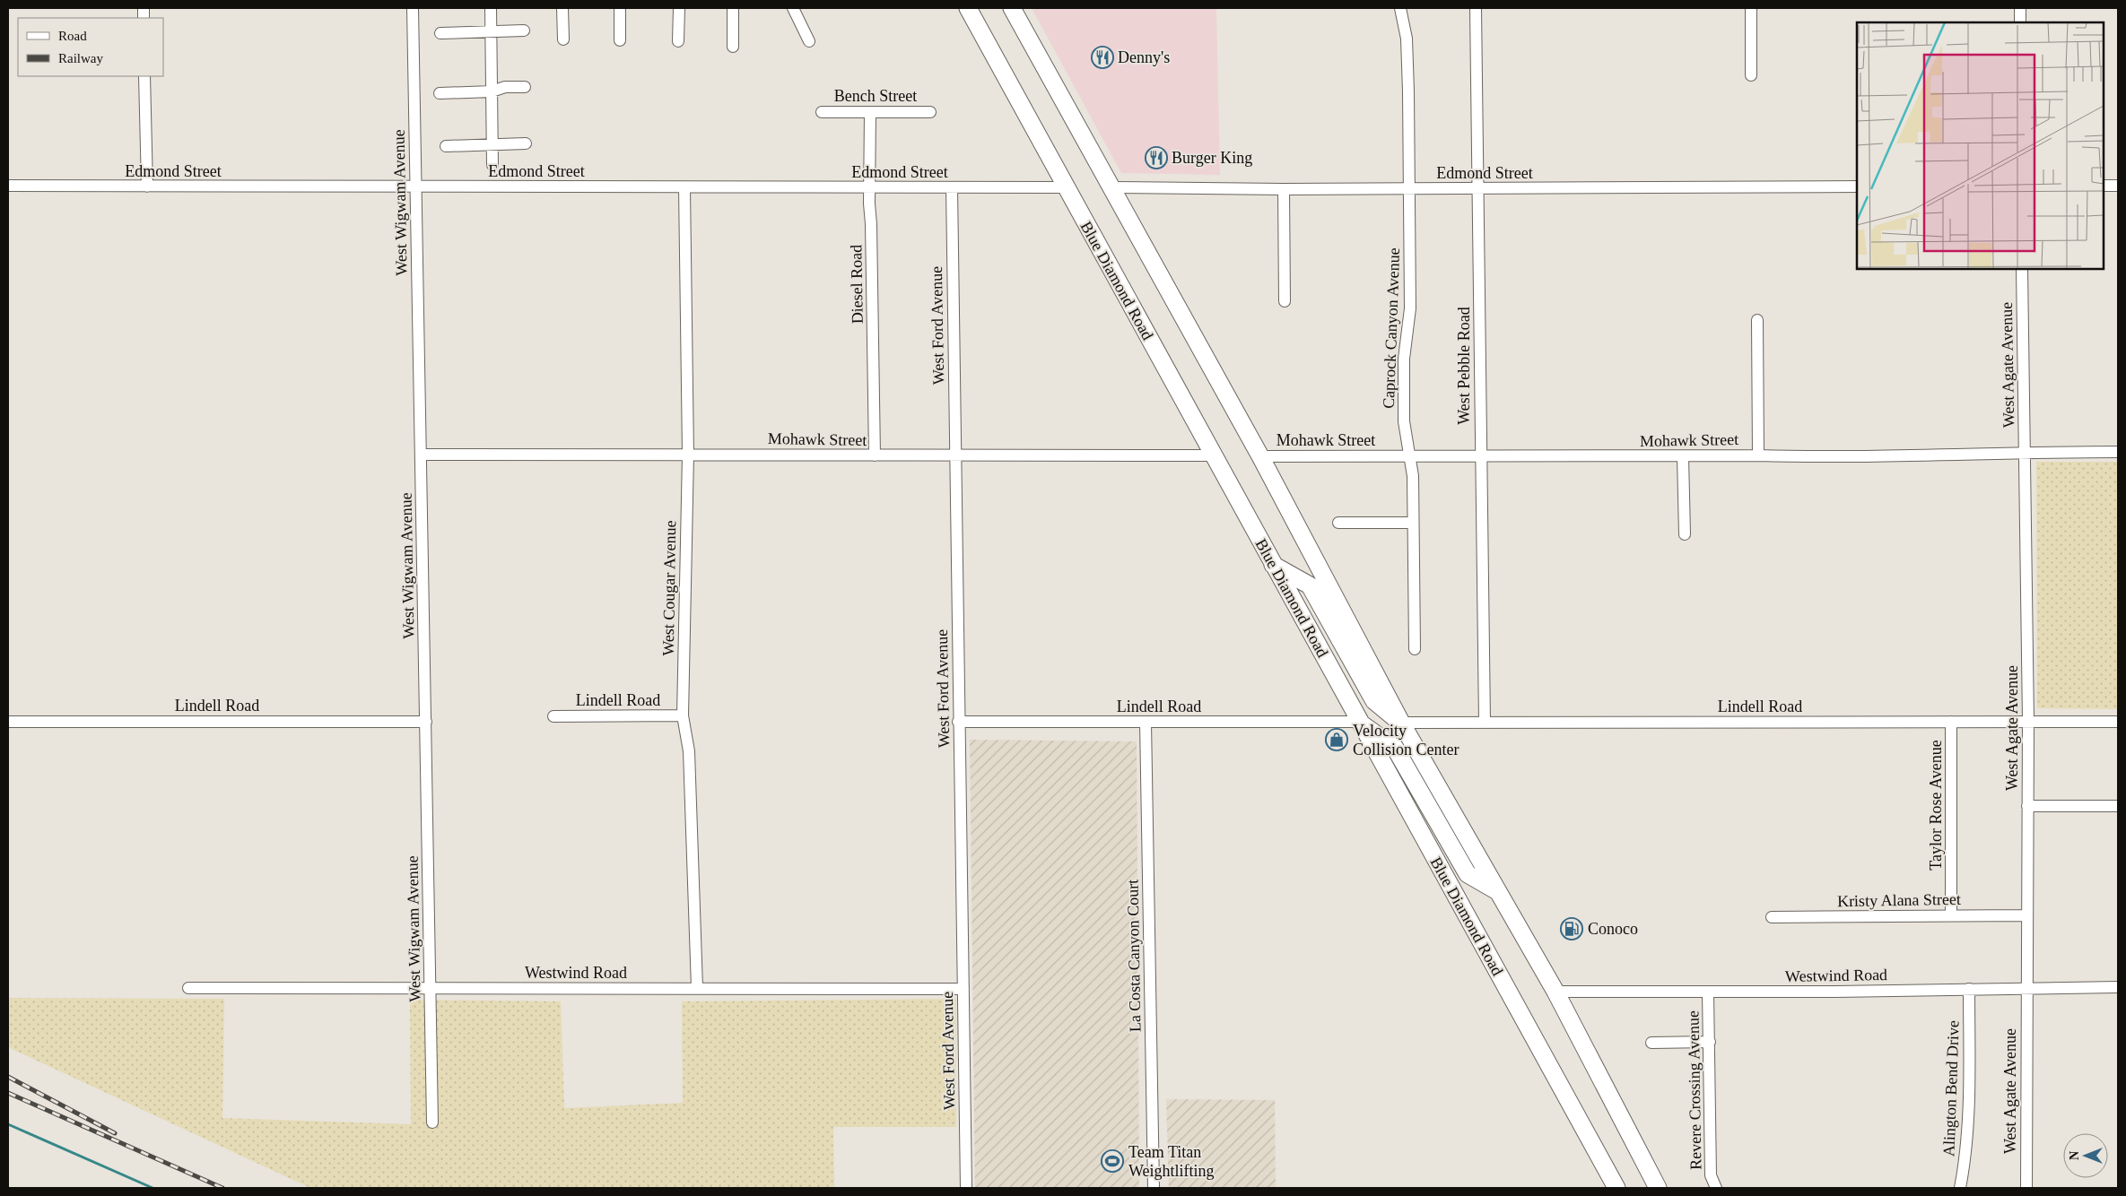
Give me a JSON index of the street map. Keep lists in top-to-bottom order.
{
  "streets": {
    "highway": ["Blue Diamond Road"],
    "street": [
      "Bench Street",
      "Edmond Street",
      "West Wigwam Avenue",
      "Diesel Road",
      "West Ford Avenue",
      "Caprock Canyon Avenue",
      "West Agate Avenue",
      "West Pebble Road",
      "Mohawk Street",
      "West Cougar Avenue",
      "Lindell Road",
      "Taylor Rose Avenue",
      "Kristy Alana Street",
      "La Costa Canyon Court",
      "Westwind Road",
      "Alington Bend Drive",
      "Revere Crossing Avenue"
    ]
  },
  "crossings": [
    ["Bench Street", "Diesel Road"],
    ["Edmond Street", "West Wigwam Avenue"],
    ["Edmond Street", "Blue Diamond Road"],
    ["Edmond Street", "Diesel Road"],
    ["Edmond Street", "West Ford Avenue"],
    ["Edmond Street", "Caprock Canyon Avenue"],
    ["Edmond Street", "West Pebble Road"],
    ["Edmond Street", "West Cougar Avenue"],
    ["West Wigwam Avenue", "Mohawk Street"],
    ["West Wigwam Avenue", "Lindell Road"],
    ["West Wigwam Avenue", "Westwind Road"],
    ["Blue Diamond Road", "Mohawk Street"],
    ["Blue Diamond Road", "Lindell Road"],
    ["Diesel Road", "Mohawk Street"],
    ["West Ford Avenue", "Mohawk Street"],
    ["West Ford Avenue", "Lindell Road"],
    ["West Ford Avenue", "Westwind Road"],
    ["Caprock Canyon Avenue", "Mohawk Street"],
    ["West Agate Avenue", "Mohawk Street"],
    ["West Agate Avenue", "Lindell Road"],
    ["West Agate Avenue", "Kristy Alana Street"],
    ["West Agate Avenue", "Westwind Road"],
    ["West Pebble Road", "Mohawk Street"],
    ["West Pebble Road", "Lindell Road"],
    ["Mohawk Street", "West Cougar Avenue"],
    ["West Cougar Avenue", "Lindell Road"],
    ["West Cougar Avenue", "Westwind Road"],
    ["Lindell Road", "Taylor Rose Avenue"],
    ["Lindell Road", "La Costa Canyon Court"],
    ["Taylor Rose Avenue", "Kristy Alana Street"],
    ["Westwind Road", "Alington Bend Drive"],
    ["Westwind Road", "Revere Crossing Avenue"]
  ],
  "places": {
    "restaurant": ["Denny's", "Burger King"],
    "shop": ["Velocity Collision Center"],
    "fuel station": ["Conoco"],
    "sports": ["Team Titan Weightlifting"]
  },
  "legend": ["Road", "Railway"],
  "north": "left"
}
